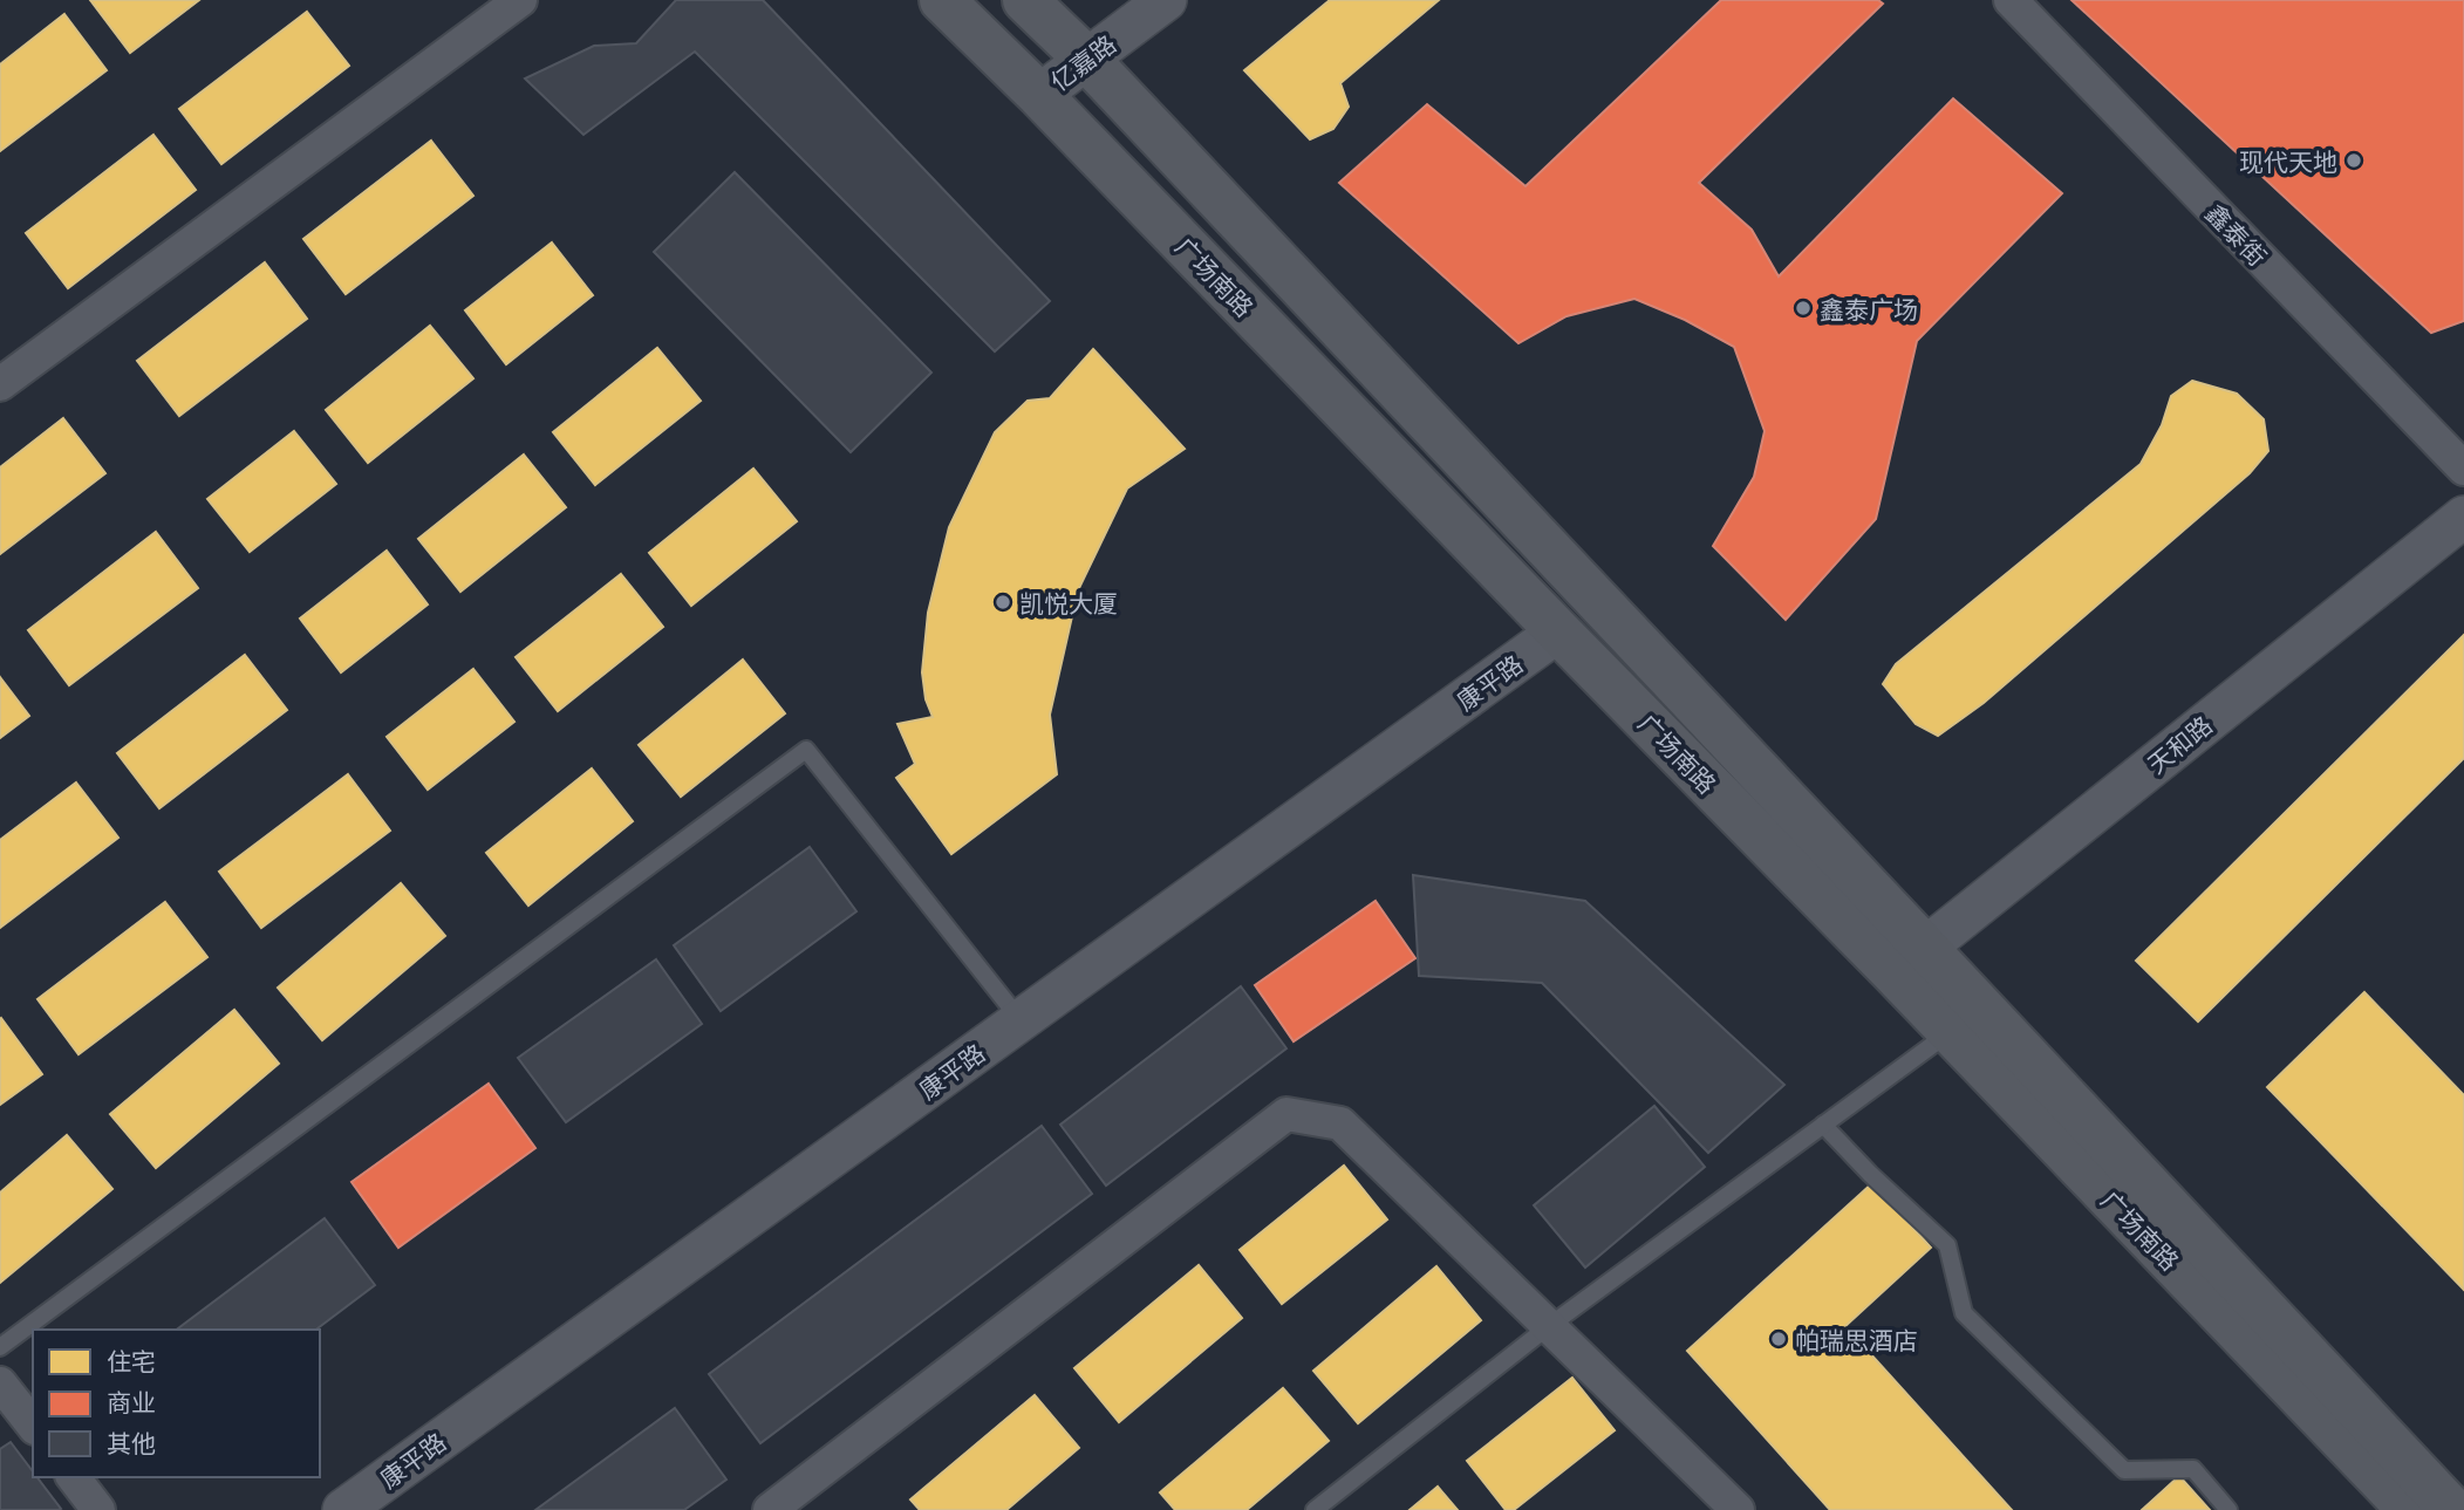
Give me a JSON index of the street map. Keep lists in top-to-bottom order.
{
  "streets": {
    "main road": ["广场南路"],
    "street": [
      "亿嘉路",
      "鑫泰街",
      "康平路",
      "天和路"
    ]
  },
  "crossings": [
    ["亿嘉路", "广场南路"],
    ["广场南路", "康平路"],
    ["广场南路", "天和路"]
  ],
  "places": [
    "现代天地",
    "鑫泰广场",
    "凯悦大厦",
    "帕瑞思酒店"
  ],
  "legend": ["住宅", "商业", "其他"]
}
